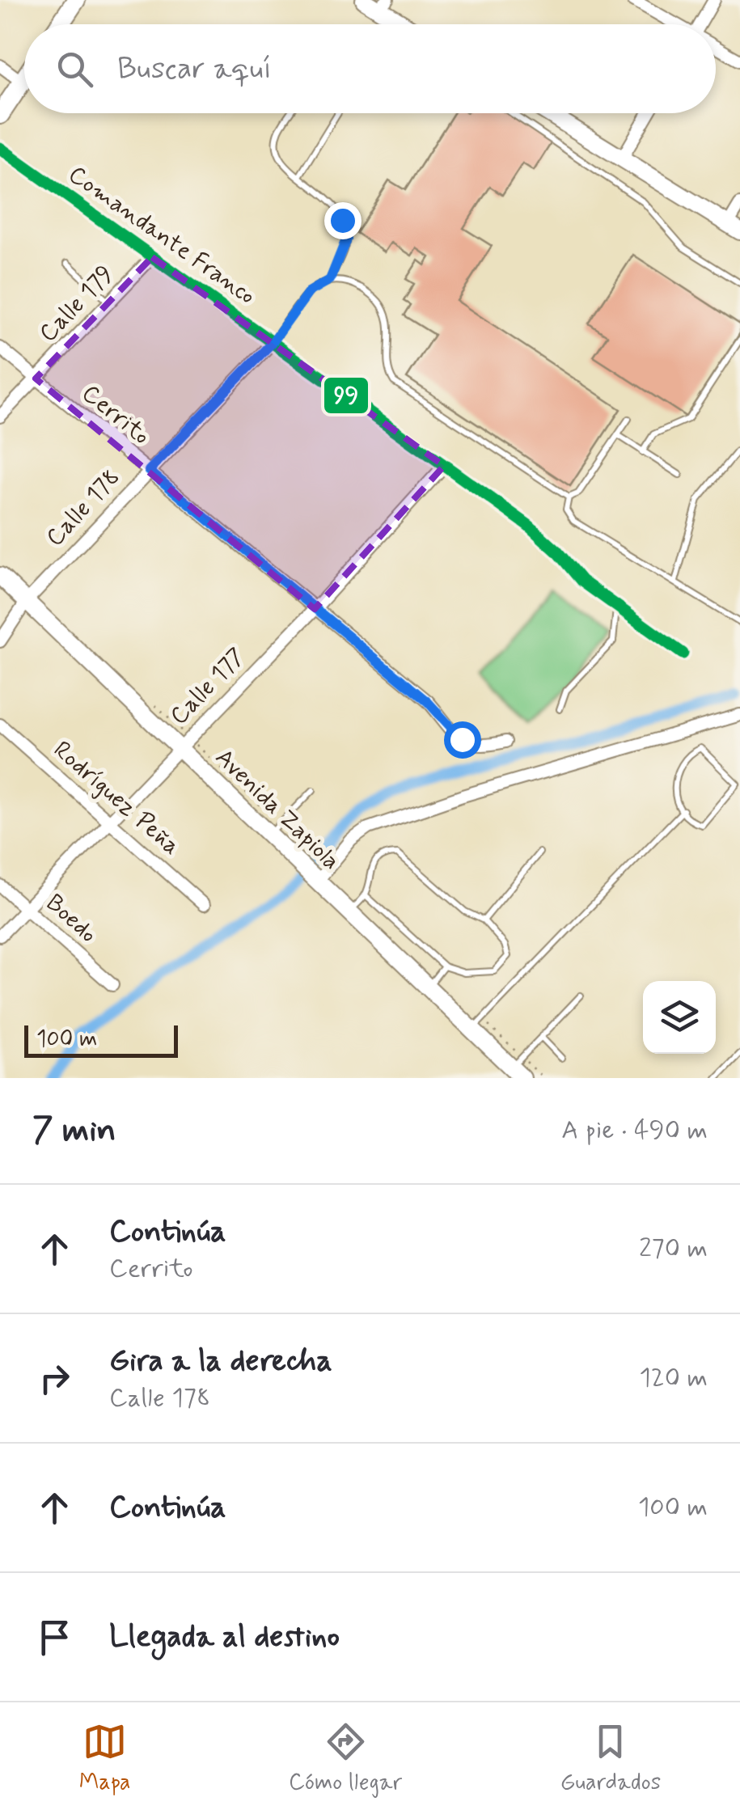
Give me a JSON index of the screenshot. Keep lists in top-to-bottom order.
{
  "streets": {
    "main road": ["Avenida Zapiola"],
    "street": [
      "Comandante Franco",
      "Calle 179",
      "Cerrito",
      "Calle 178",
      "Calle 177",
      "Rodríguez Peña",
      "Boedo"
    ]
  },
  "crossings": [
    ["Comandante Franco", "Calle 179"],
    ["Comandante Franco", "Calle 178"],
    ["Comandante Franco", "Calle 177"],
    ["Calle 179", "Cerrito"],
    ["Cerrito", "Calle 178"],
    ["Cerrito", "Calle 177"],
    ["Calle 178", "Avenida Zapiola"],
    ["Calle 177", "Rodríguez Peña"],
    ["Calle 177", "Avenida Zapiola"],
    ["Calle 177", "Boedo"]
  ],
  "lines": ["transit line 99"],
  "scale_bar": "100 m",
  "page": {
    "search": "Buscar aquí",
    "scale": "100 m",
    "heading": ["7 min", "A pie · 490 m"],
    "list": [
      ["Continúa", "Cerrito", "270 m"],
      ["Gira a la derecha", "Calle 178", "120 m"],
      ["Continúa", "100 m"],
      "Llegada al destino"
    ],
    "nav": ["Mapa", "Cómo llegar", "Guardados"]
  }
}
